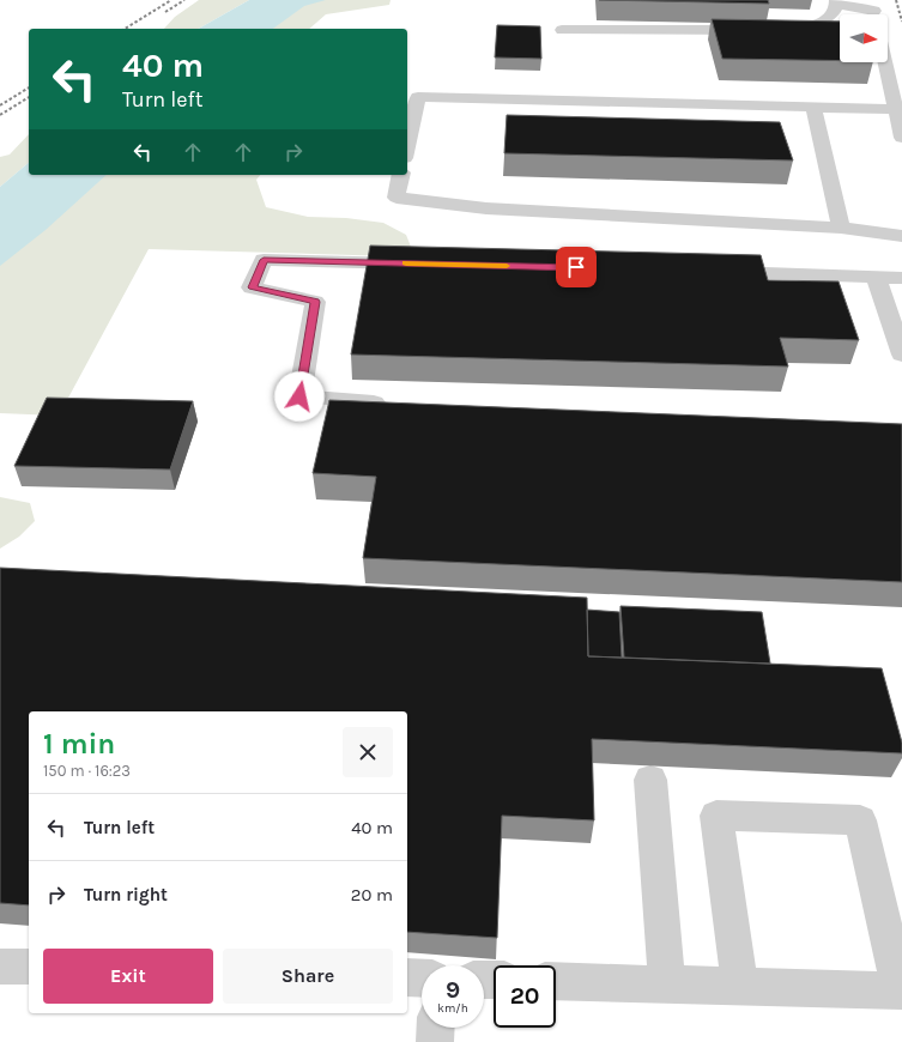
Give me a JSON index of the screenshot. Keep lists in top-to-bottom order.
{
  "north": "right",
  "page": {
    "turn": ["40 m", "Turn left"],
    "heading": ["1 min", "150 m · 16:23"],
    "list": [
      {
        "name": "Turn left",
        "value": "40 m"
      },
      {
        "name": "Turn right",
        "value": "20 m"
      }
    ],
    "buttons": ["Exit", "Share"],
    "speed": "9 km/h",
    "limit": "20"
  }
}
